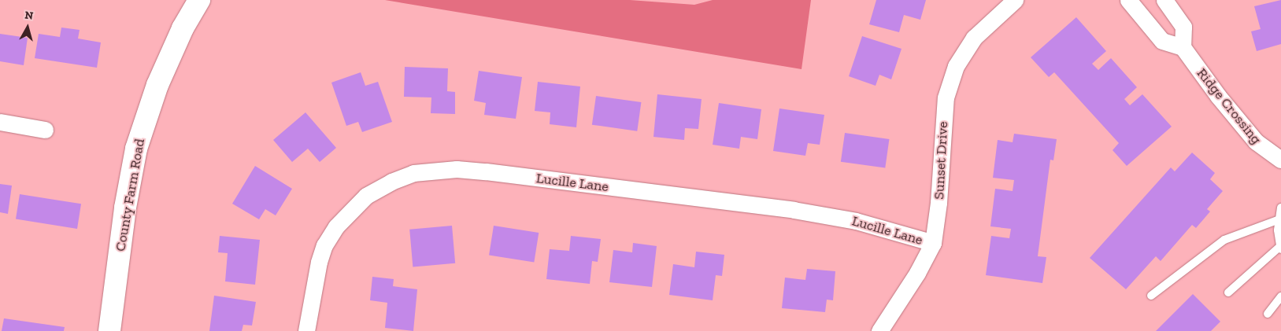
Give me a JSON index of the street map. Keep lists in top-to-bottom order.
{
  "streets": {
    "main road": ["County Farm Road"],
    "street": ["Ridge Crossing", "Sunset Drive", "Lucille Lane"]
  },
  "crossings": [
    ["Sunset Drive", "Lucille Lane"]
  ],
  "north": "top"
}
